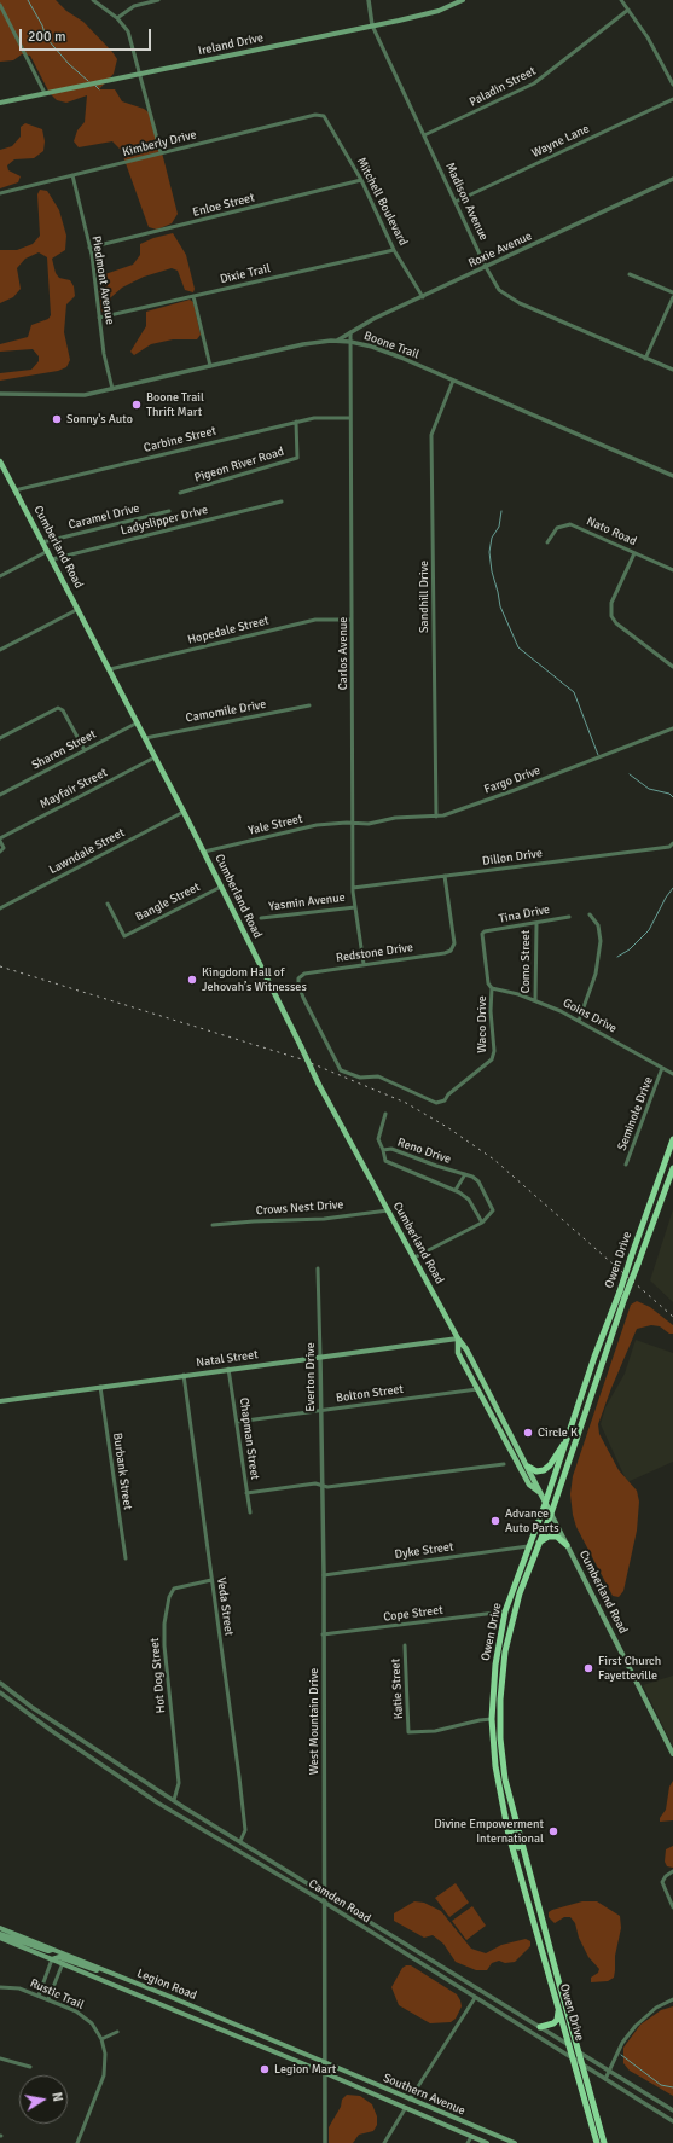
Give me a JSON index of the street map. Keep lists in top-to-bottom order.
{
  "streets": {
    "highway": ["Owen Drive"],
    "main road": [
      "Ireland Drive",
      "Cumberland Road",
      "Natal Street",
      "Legion Road",
      "Southern Avenue"
    ],
    "street": [
      "Paladin Street",
      "Wayne Lane",
      "Kimberly Drive",
      "Mitchell Boulevard",
      "Madison Avenue",
      "Enloe Street",
      "Roxie Avenue",
      "Dixie Trail",
      "Piedmont Avenue",
      "Boone Trail",
      "Carbine Street",
      "Pigeon River Road",
      "Caramel Drive",
      "Ladyslipper Drive",
      "Nato Road",
      "Sandhill Drive",
      "Hopedale Street",
      "Carlos Avenue",
      "Camomile Drive",
      "Sharon Street",
      "Fargo Drive",
      "Mayfair Street",
      "Yale Street",
      "Lawndale Street",
      "Dillon Drive",
      "Bangle Street",
      "Yasmin Avenue",
      "Tina Drive",
      "Redstone Drive",
      "Como Street",
      "Goins Drive",
      "Waco Drive",
      "Seminole Drive",
      "Reno Drive",
      "Crows Nest Drive",
      "Everton Drive",
      "Bolton Street",
      "Chapman Street",
      "Burbank Street",
      "Dyke Street",
      "Veda Street",
      "Cope Street",
      "Hot Dog Street",
      "Katie Street",
      "West Mountain Drive",
      "Camden Road",
      "Rustic Trail"
    ]
  },
  "crossings": [
    ["Ireland Drive", "Madison Avenue"],
    ["Paladin Street", "Madison Avenue"],
    ["Wayne Lane", "Madison Avenue"],
    ["Kimberly Drive", "Mitchell Boulevard"],
    ["Kimberly Drive", "Piedmont Avenue"],
    ["Mitchell Boulevard", "Enloe Street"],
    ["Mitchell Boulevard", "Roxie Avenue"],
    ["Mitchell Boulevard", "Dixie Trail"],
    ["Madison Avenue", "Roxie Avenue"],
    ["Enloe Street", "Piedmont Avenue"],
    ["Roxie Avenue", "Boone Trail"],
    ["Roxie Avenue", "Carlos Avenue"],
    ["Dixie Trail", "Piedmont Avenue"],
    ["Piedmont Avenue", "Boone Trail"],
    ["Boone Trail", "Sandhill Drive"],
    ["Boone Trail", "Carlos Avenue"],
    ["Carbine Street", "Pigeon River Road"],
    ["Carbine Street", "Cumberland Road"],
    ["Carbine Street", "Carlos Avenue"],
    ["Caramel Drive", "Cumberland Road"],
    ["Ladyslipper Drive", "Cumberland Road"],
    ["Cumberland Road", "Hopedale Street"],
    ["Cumberland Road", "Camomile Drive"],
    ["Cumberland Road", "Sharon Street"],
    ["Cumberland Road", "Mayfair Street"],
    ["Cumberland Road", "Yale Street"],
    ["Cumberland Road", "Lawndale Street"],
    ["Cumberland Road", "Bangle Street"],
    ["Cumberland Road", "Crows Nest Drive"],
    ["Cumberland Road", "Owen Drive"],
    ["Cumberland Road", "Natal Street"],
    ["Cumberland Road", "Bolton Street"],
    ["Sandhill Drive", "Fargo Drive"],
    ["Hopedale Street", "Carlos Avenue"],
    ["Carlos Avenue", "Fargo Drive"],
    ["Carlos Avenue", "Yale Street"],
    ["Carlos Avenue", "Dillon Drive"],
    ["Carlos Avenue", "Yasmin Avenue"],
    ["Carlos Avenue", "Redstone Drive"],
    ["Fargo Drive", "Yale Street"],
    ["Dillon Drive", "Redstone Drive"],
    ["Tina Drive", "Como Street"],
    ["Tina Drive", "Goins Drive"],
    ["Tina Drive", "Waco Drive"],
    ["Redstone Drive", "Waco Drive"],
    ["Como Street", "Goins Drive"],
    ["Goins Drive", "Waco Drive"],
    ["Goins Drive", "Seminole Drive"],
    ["Owen Drive", "Dyke Street"],
    ["Owen Drive", "Cope Street"],
    ["Owen Drive", "Katie Street"],
    ["Owen Drive", "Camden Road"],
    ["Natal Street", "Everton Drive"],
    ["Natal Street", "Chapman Street"],
    ["Natal Street", "Burbank Street"],
    ["Natal Street", "Veda Street"],
    ["Everton Drive", "Bolton Street"],
    ["Everton Drive", "West Mountain Drive"],
    ["Bolton Street", "Chapman Street"],
    ["Dyke Street", "West Mountain Drive"],
    ["Veda Street", "Hot Dog Street"],
    ["Veda Street", "Camden Road"],
    ["Cope Street", "West Mountain Drive"],
    ["Hot Dog Street", "Camden Road"],
    ["West Mountain Drive", "Camden Road"],
    ["West Mountain Drive", "Legion Road"],
    ["West Mountain Drive", "Southern Avenue"],
    ["Legion Road", "Southern Avenue"]
  ],
  "places": [
    "Boone Trail Thrift Mart",
    "Sonny's Auto",
    "Kingdom Hall of Jehovah’s Witnesses",
    "Circle K",
    "Advance Auto Parts",
    "First Church Fayetteville",
    "Divine Empowerment International",
    "Legion Mart"
  ],
  "scale_bar": "200 m",
  "north": "right"
}
